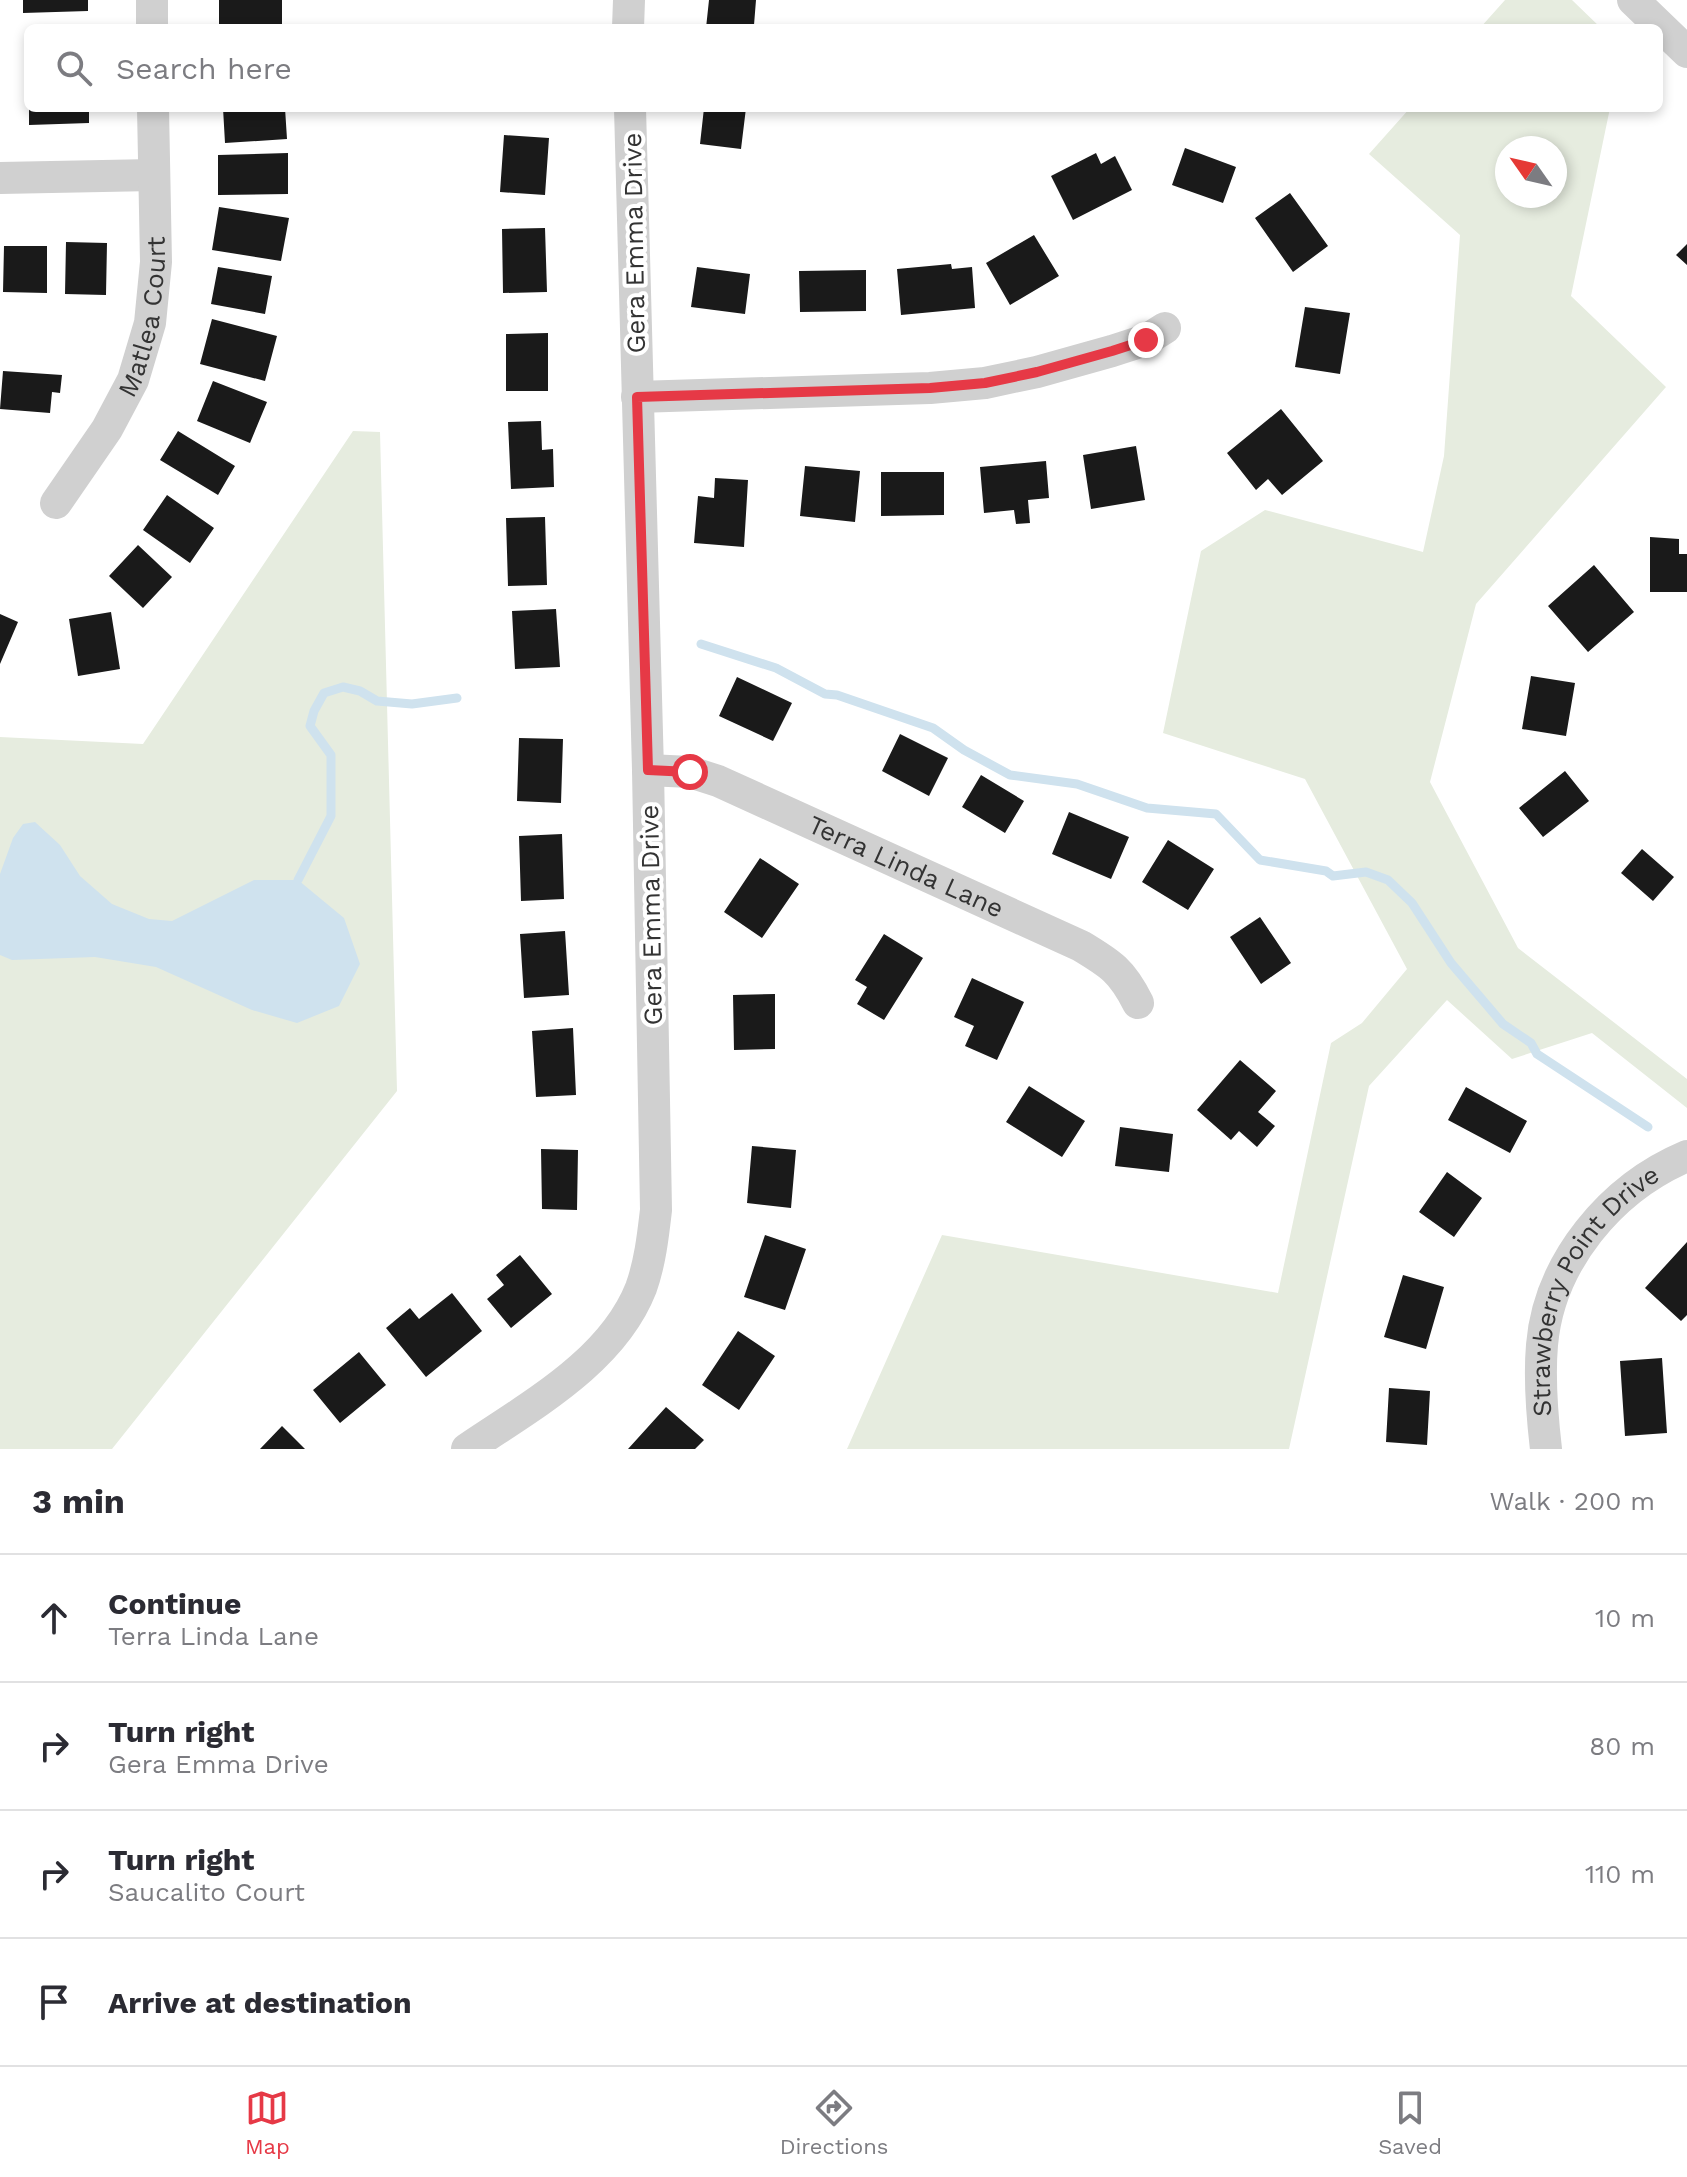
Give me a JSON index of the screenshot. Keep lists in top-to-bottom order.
{
  "streets": {
    "street": [
      "Gera Emma Drive",
      "Matlea Court",
      "Terra Linda Lane",
      "Strawberry Point Drive"
    ]
  },
  "crossings": [
    ["Gera Emma Drive", "Terra Linda Lane"]
  ],
  "north": "top left",
  "page": {
    "search": "Search here",
    "heading": ["3 min", "Walk · 200 m"],
    "list": [
      ["Continue", "Terra Linda Lane", "10 m"],
      ["Turn right", "Gera Emma Drive", "80 m"],
      ["Turn right", "Saucalito Court", "110 m"],
      "Arrive at destination"
    ],
    "nav": ["Map", "Directions", "Saved"]
  }
}
